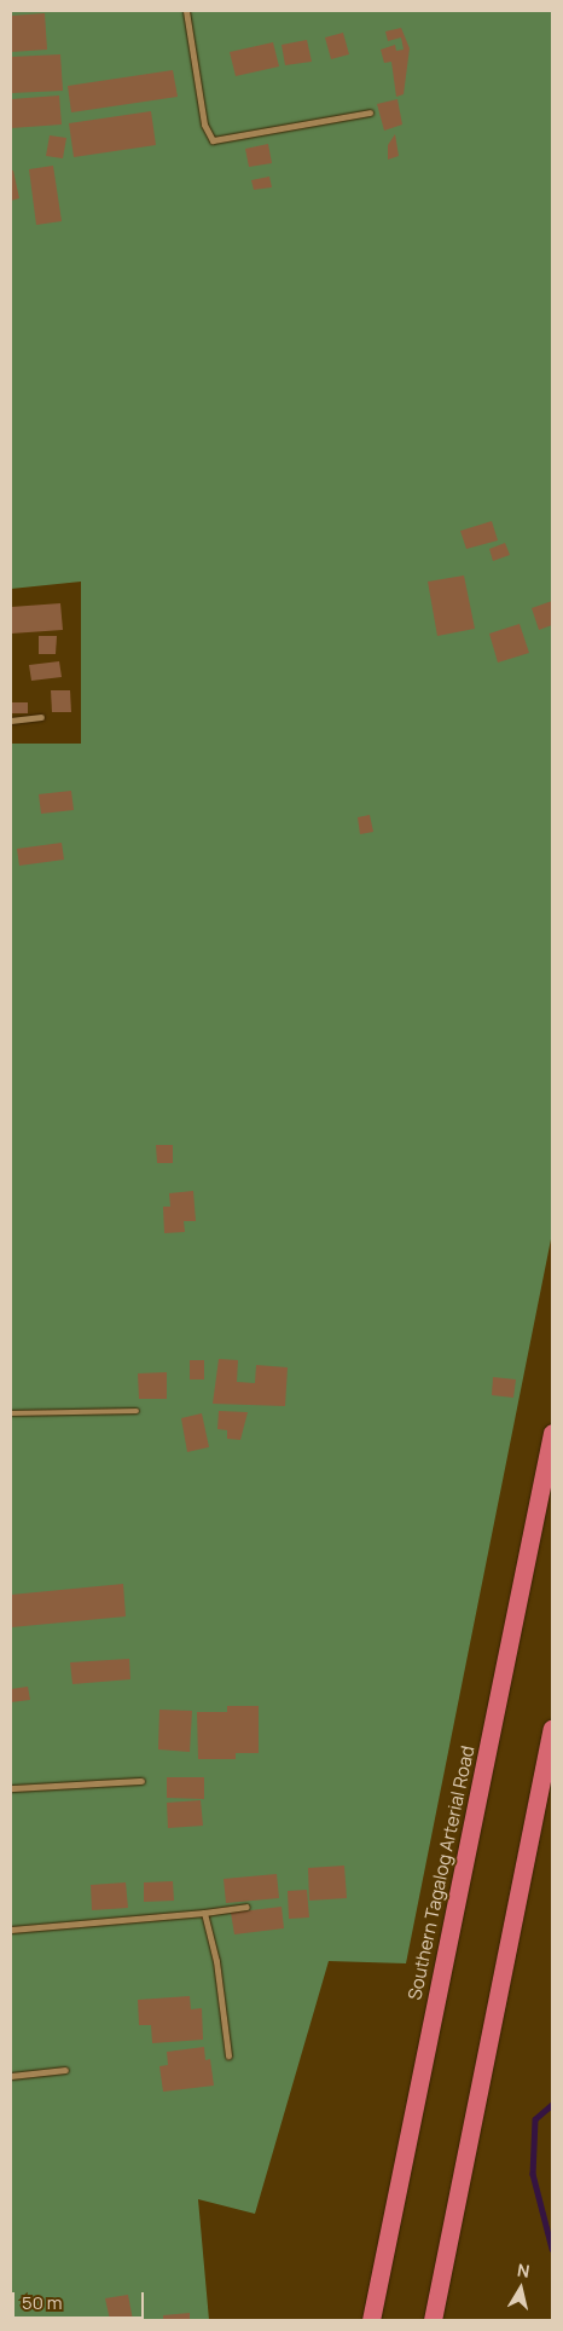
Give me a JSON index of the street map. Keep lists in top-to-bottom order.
{
  "streets": {
    "highway": ["Southern Tagalog Arterial Road"]
  },
  "scale_bar": "50 m",
  "north": "top"
}
